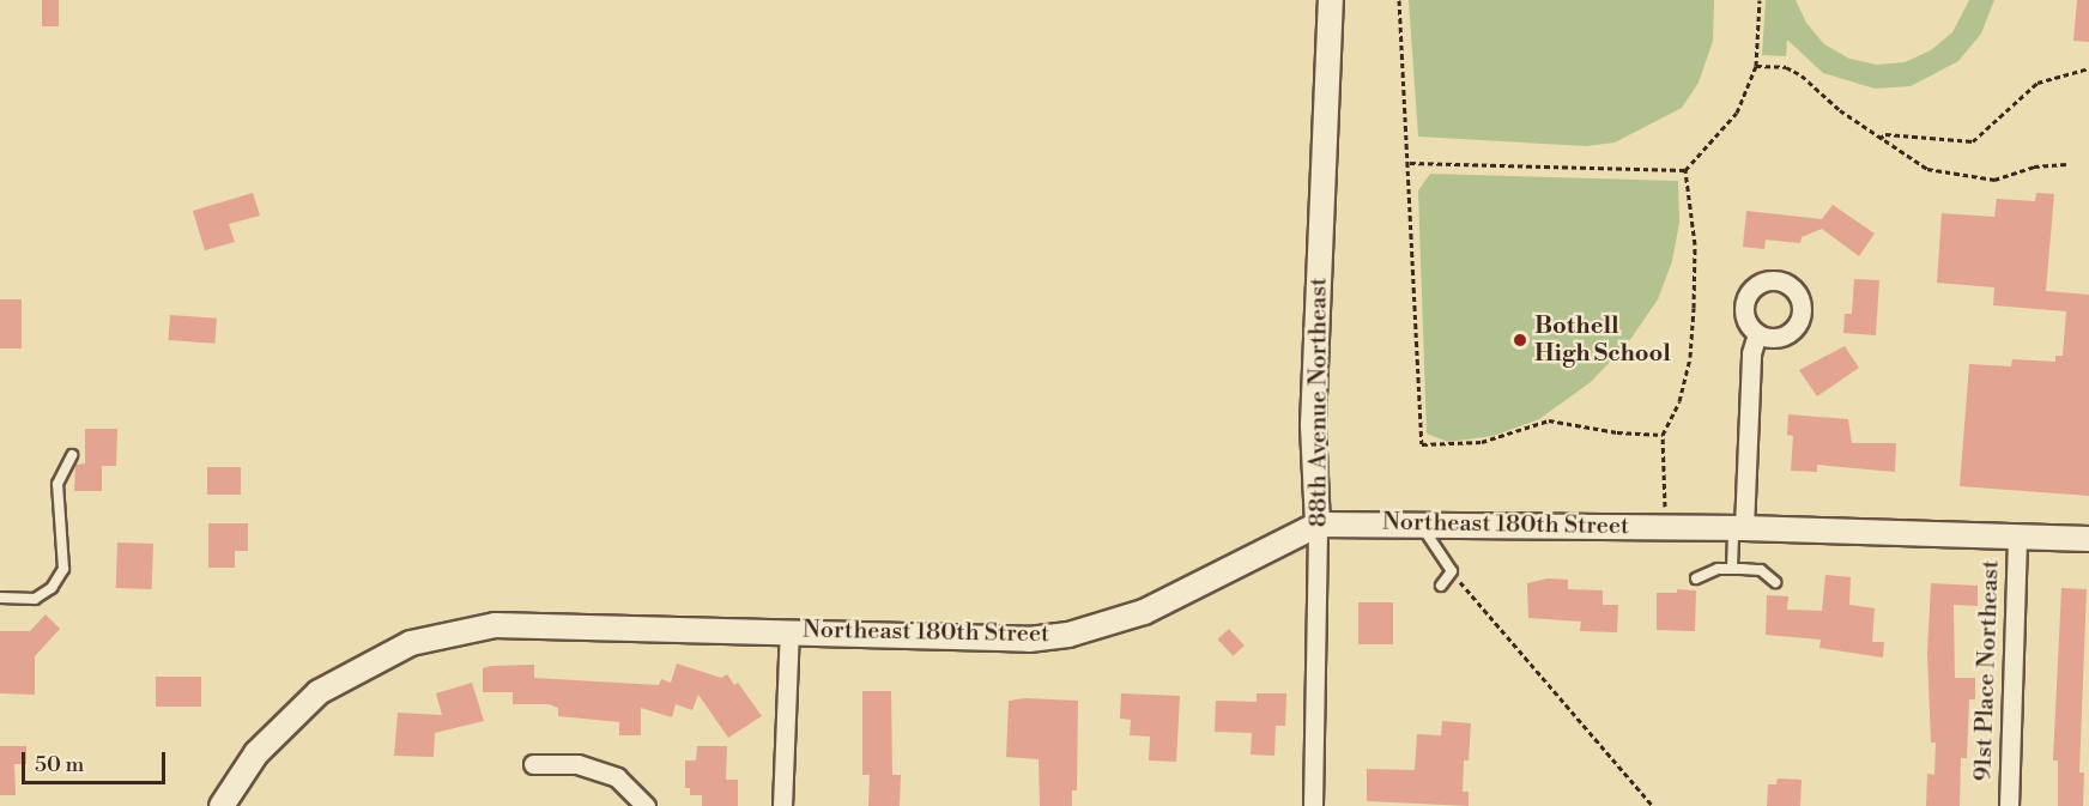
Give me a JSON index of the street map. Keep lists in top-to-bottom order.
{
  "streets": {
    "street": ["88th Avenue Northeast", "Northeast 180th Street", "91st Place Northeast"]
  },
  "crossings": [
    ["88th Avenue Northeast", "Northeast 180th Street"],
    ["Northeast 180th Street", "91st Place Northeast"]
  ],
  "places": ["Bothell High School"],
  "scale_bar": "50 m"
}
